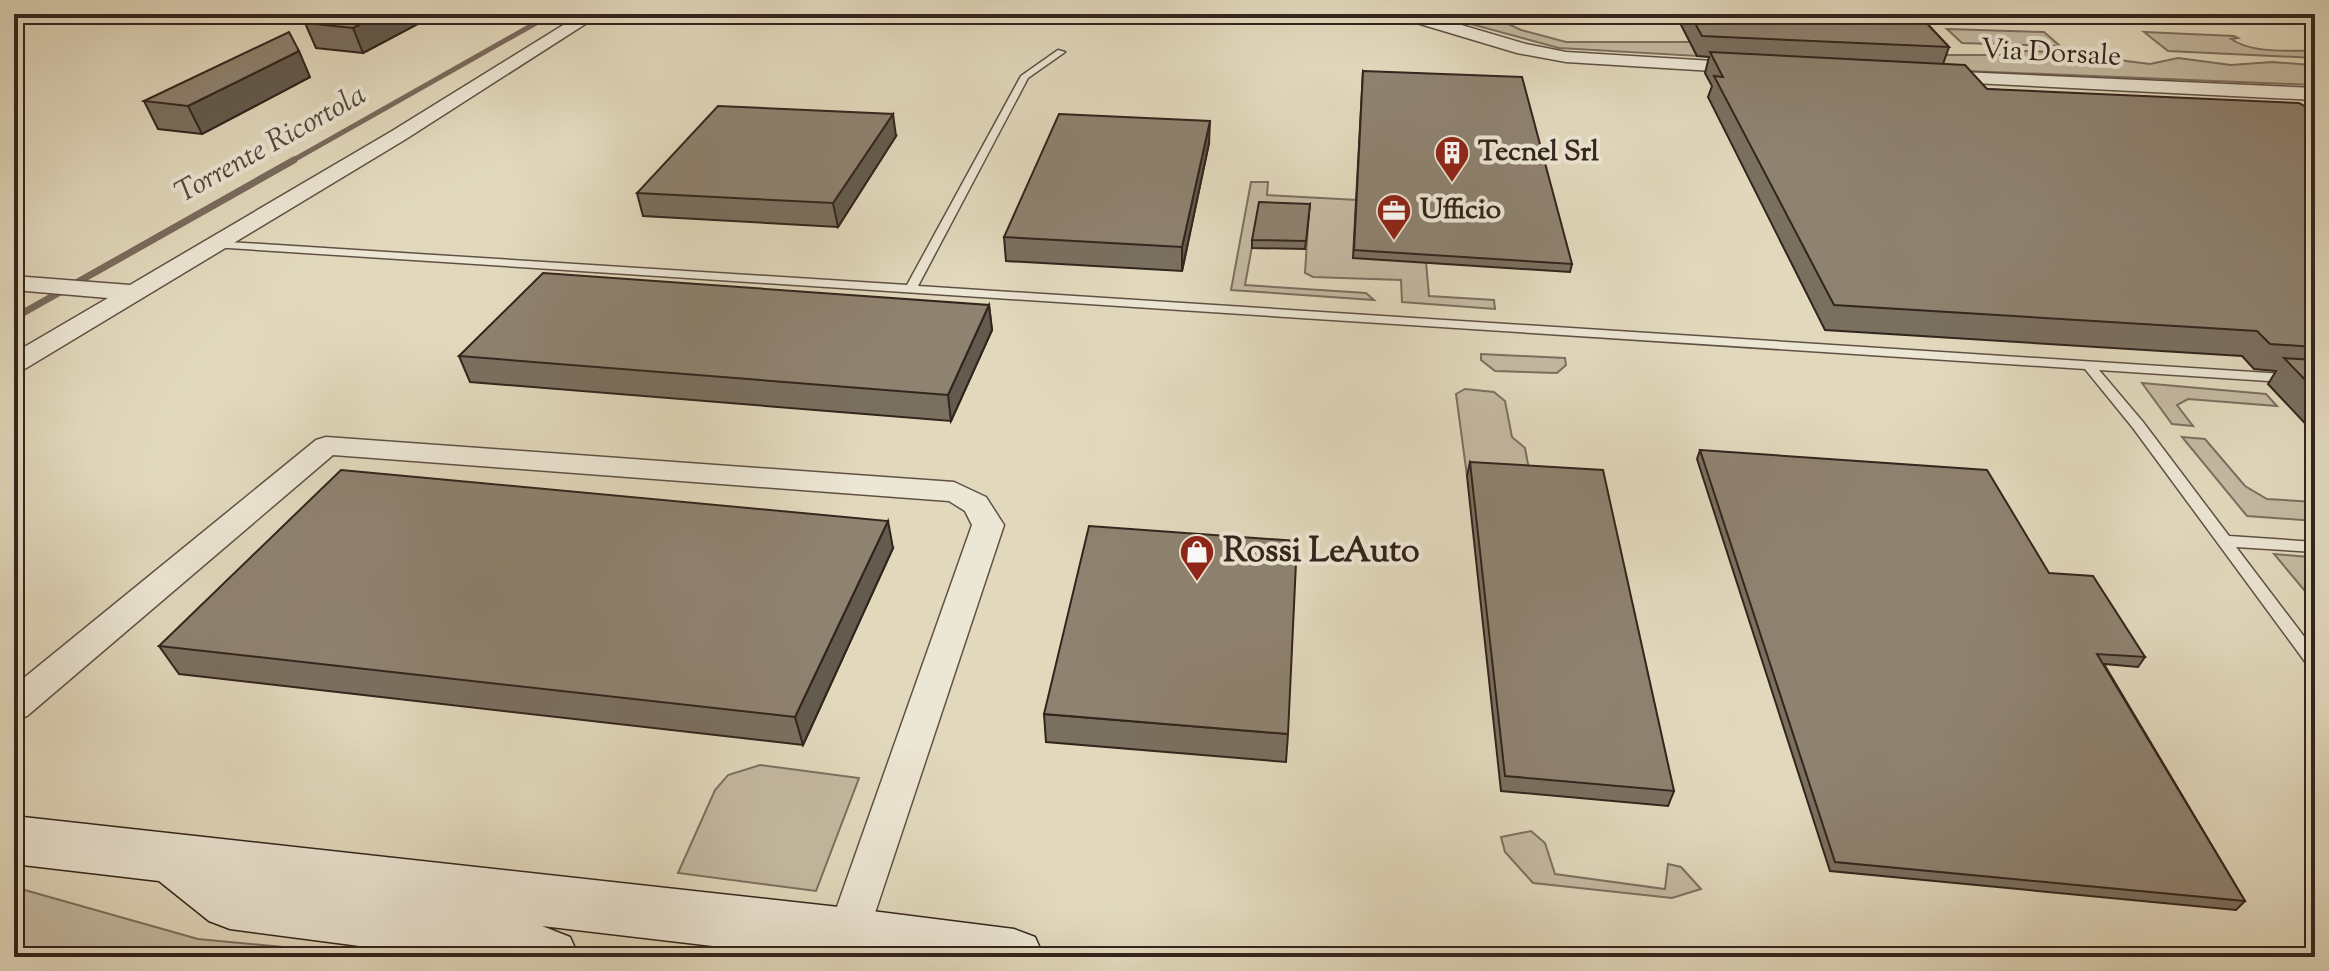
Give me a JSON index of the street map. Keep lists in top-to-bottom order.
{
  "streets": {
    "street": ["Via Dorsale"]
  },
  "water": ["Torrente Ricortola"],
  "places": {
    "building": ["Tecnel Srl"],
    "office": ["Ufficio"],
    "shop": ["Rossi LeAuto"]
  }
}
